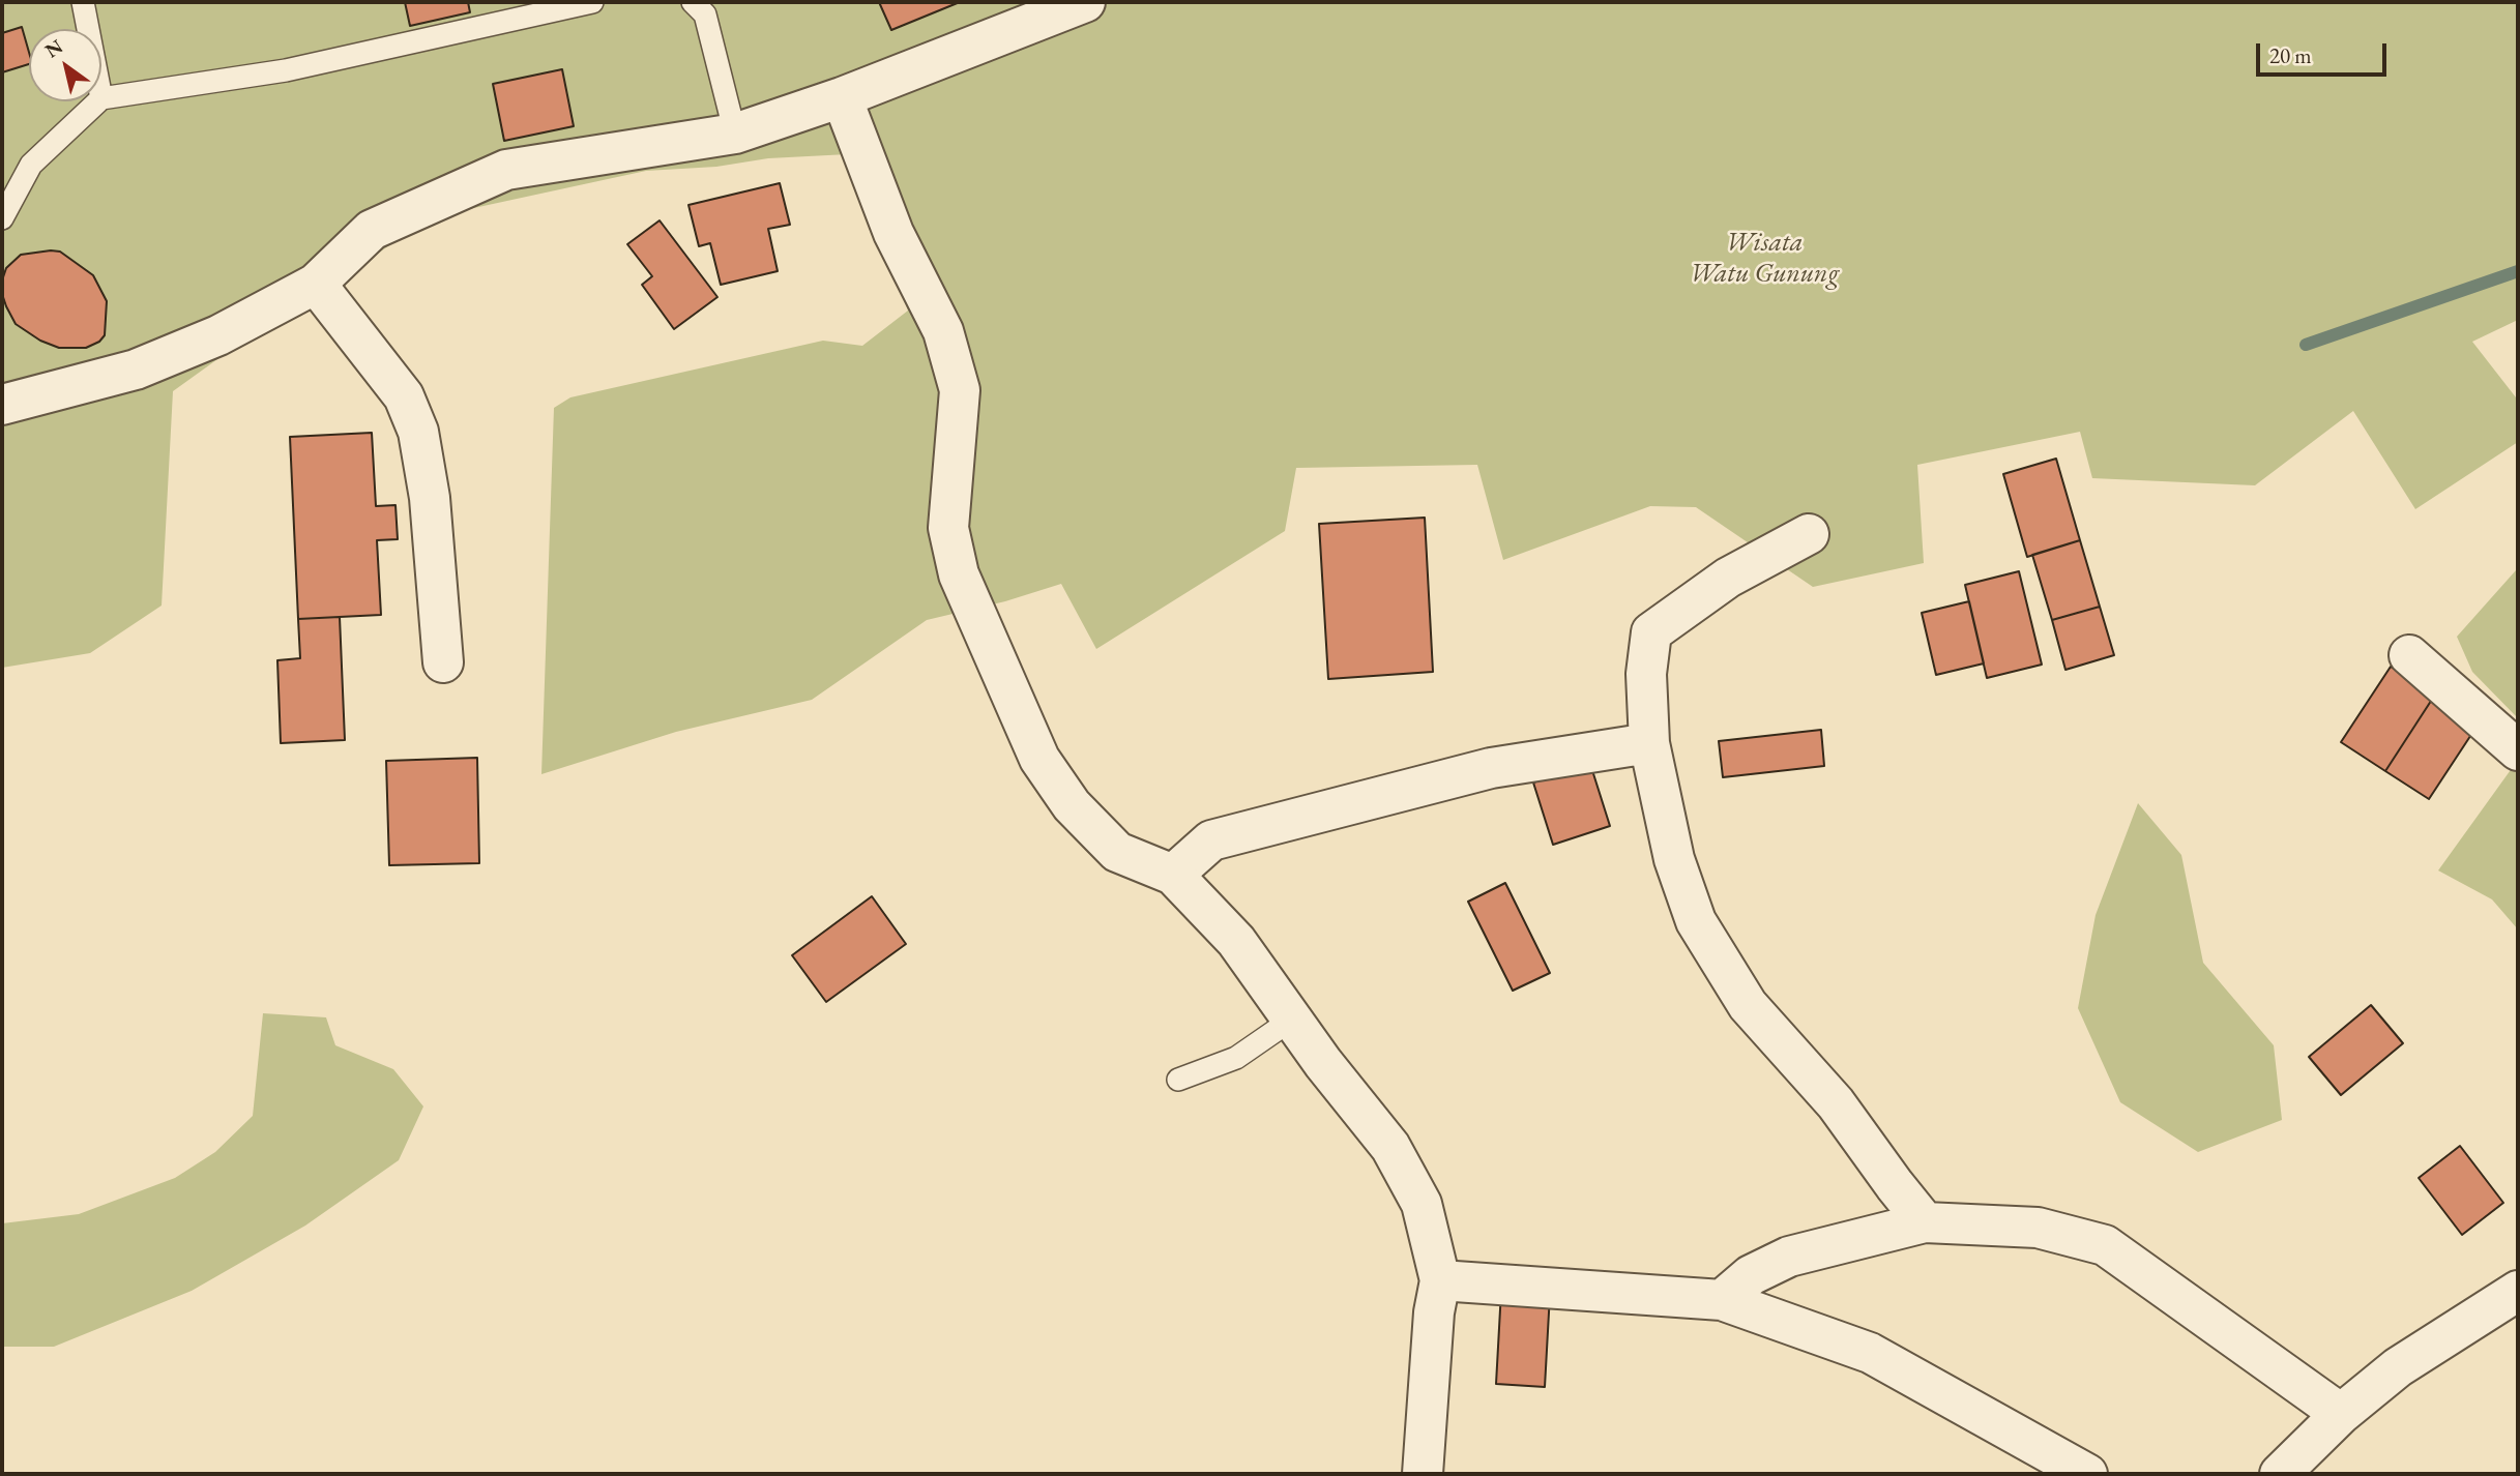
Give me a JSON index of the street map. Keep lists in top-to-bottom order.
{
  "parks": ["Wisata Watu Gunung"],
  "scale_bar": "20 m",
  "north": "top left"
}
